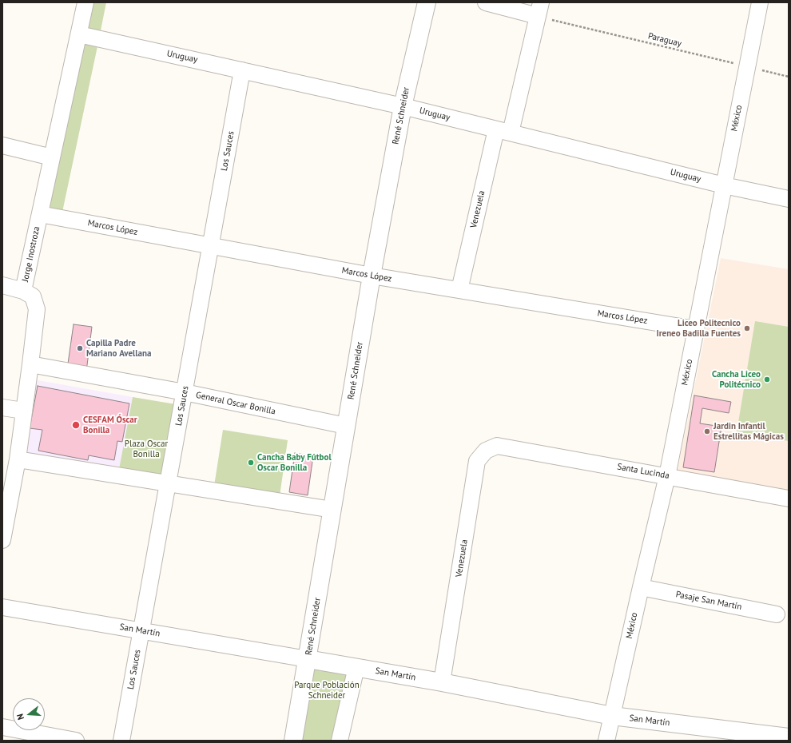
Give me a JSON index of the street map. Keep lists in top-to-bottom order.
{
  "streets": {
    "street": [
      "Uruguay",
      "René Schneider",
      "México",
      "Los Sauces",
      "Venezuela",
      "Marcos López",
      "Jorge Inostroza",
      "General Oscar Bonilla",
      "Santa Lucinda",
      "Pasaje San Martín",
      "San Martín"
    ],
    "path": ["Paraguay"]
  },
  "crossings": [
    ["Paraguay", "México"],
    ["Paraguay", "Venezuela"],
    ["Uruguay", "René Schneider"],
    ["Uruguay", "México"],
    ["Uruguay", "Los Sauces"],
    ["Uruguay", "Venezuela"],
    ["Uruguay", "Jorge Inostroza"],
    ["René Schneider", "Marcos López"],
    ["René Schneider", "General Oscar Bonilla"],
    ["René Schneider", "San Martín"],
    ["México", "Marcos López"],
    ["México", "Santa Lucinda"],
    ["México", "Pasaje San Martín"],
    ["México", "San Martín"],
    ["Los Sauces", "Marcos López"],
    ["Los Sauces", "General Oscar Bonilla"],
    ["Los Sauces", "San Martín"],
    ["Venezuela", "Marcos López"],
    ["Venezuela", "Santa Lucinda"],
    ["Venezuela", "San Martín"],
    ["Marcos López", "Jorge Inostroza"],
    ["Jorge Inostroza", "General Oscar Bonilla"]
  ],
  "parks": ["Plaza Oscar Bonilla", "Parque Población Schneider"],
  "places": [
    "Liceo Politecnico Ireneo Badilla Fuentes",
    "Capilla Padre Mariano Avellana",
    "Cancha Liceo Politécnico",
    "CESFAM Óscar Bonilla",
    "Jardin Infantil Estrellitas Mágicas",
    "Cancha Baby Fútbol Oscar Bonilla"
  ],
  "north": "left"
}
